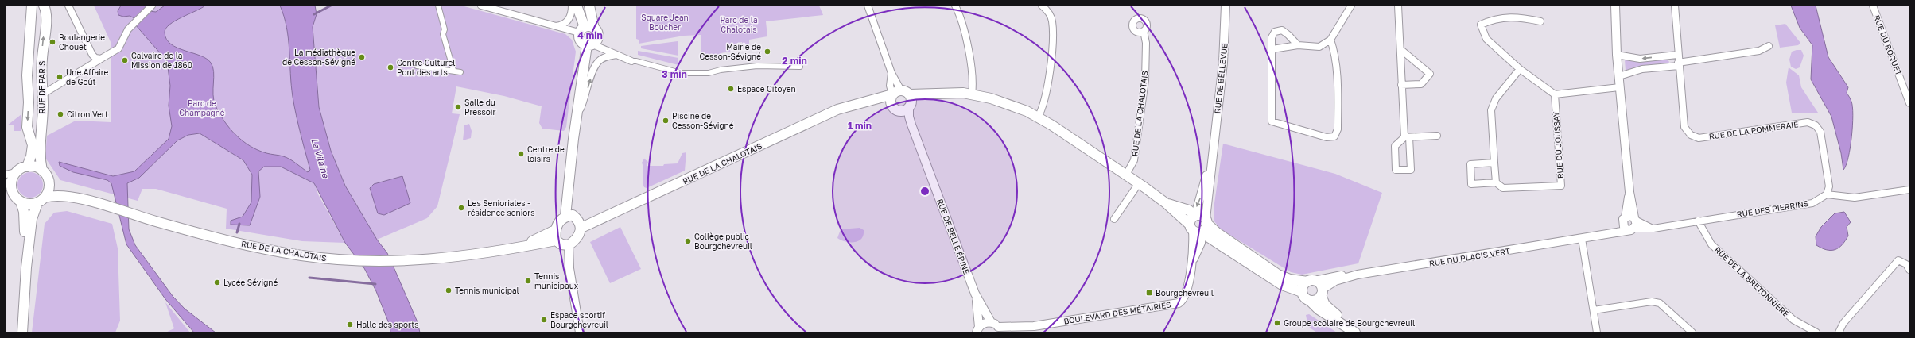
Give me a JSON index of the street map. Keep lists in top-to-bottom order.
{
  "streets": {
    "main road": ["RUE DE PARIS", "RUE DE LA CHALOTAIS"],
    "street": [
      "RUE DU ROQUET",
      "RUE DE BELLEVUE",
      "RUE DE LA POMMERAIE",
      "RUE DU JOUSSAY",
      "RUE DES PIERRINS",
      "RUE DE BELLE ÉPINE",
      "RUE DU PLACIS VERT",
      "RUE DE LA BRETONNIÈRE",
      "BOULEVARD DES MÉTAIRIES"
    ]
  },
  "crossings": [
    ["RUE DE BELLEVUE", "BOULEVARD DES MÉTAIRIES"],
    ["RUE DE PARIS", "RUE DE LA CHALOTAIS"],
    ["RUE DE LA CHALOTAIS", "RUE DE BELLE ÉPINE"],
    ["RUE DE LA POMMERAIE", "RUE DES PIERRINS"],
    ["RUE DES PIERRINS", "RUE DU PLACIS VERT"],
    ["RUE DES PIERRINS", "RUE DE LA BRETONNIÈRE"]
  ],
  "water": ["La Vilaine"],
  "parks": ["Square Jean Boucher", "Parc de la Chalotais", "Parc de Champagné"],
  "places": {
    "other": [
      "Boulangerie Chouët",
      "Mairie de Cesson-Sévigné",
      "La médiathèque de Cesson-Sévigné",
      "Calvaire de la Mission de 1860",
      "Centre Culturel Pont des arts",
      "Une Affaire de Goût",
      "Espace Citoyen",
      "Salle du Pressoir",
      "Citron Vert",
      "Piscine de Cesson-Sévigné",
      "Centre de loisirs",
      "Les Senioriales - résidence seniors",
      "Collège public Bourgchevreuil",
      "Tennis municipaux",
      "Lycée Sévigné",
      "Tennis municipal",
      "Espace sportif Bourgchevreuil",
      "Groupe scolaire de Bourgchevreuil",
      "Halle des sports"
    ],
    "transit": ["Bourgchevreuil"]
  },
  "rings": [
    "4 min",
    "2 min",
    "3 min",
    "1 min"
  ]
}
